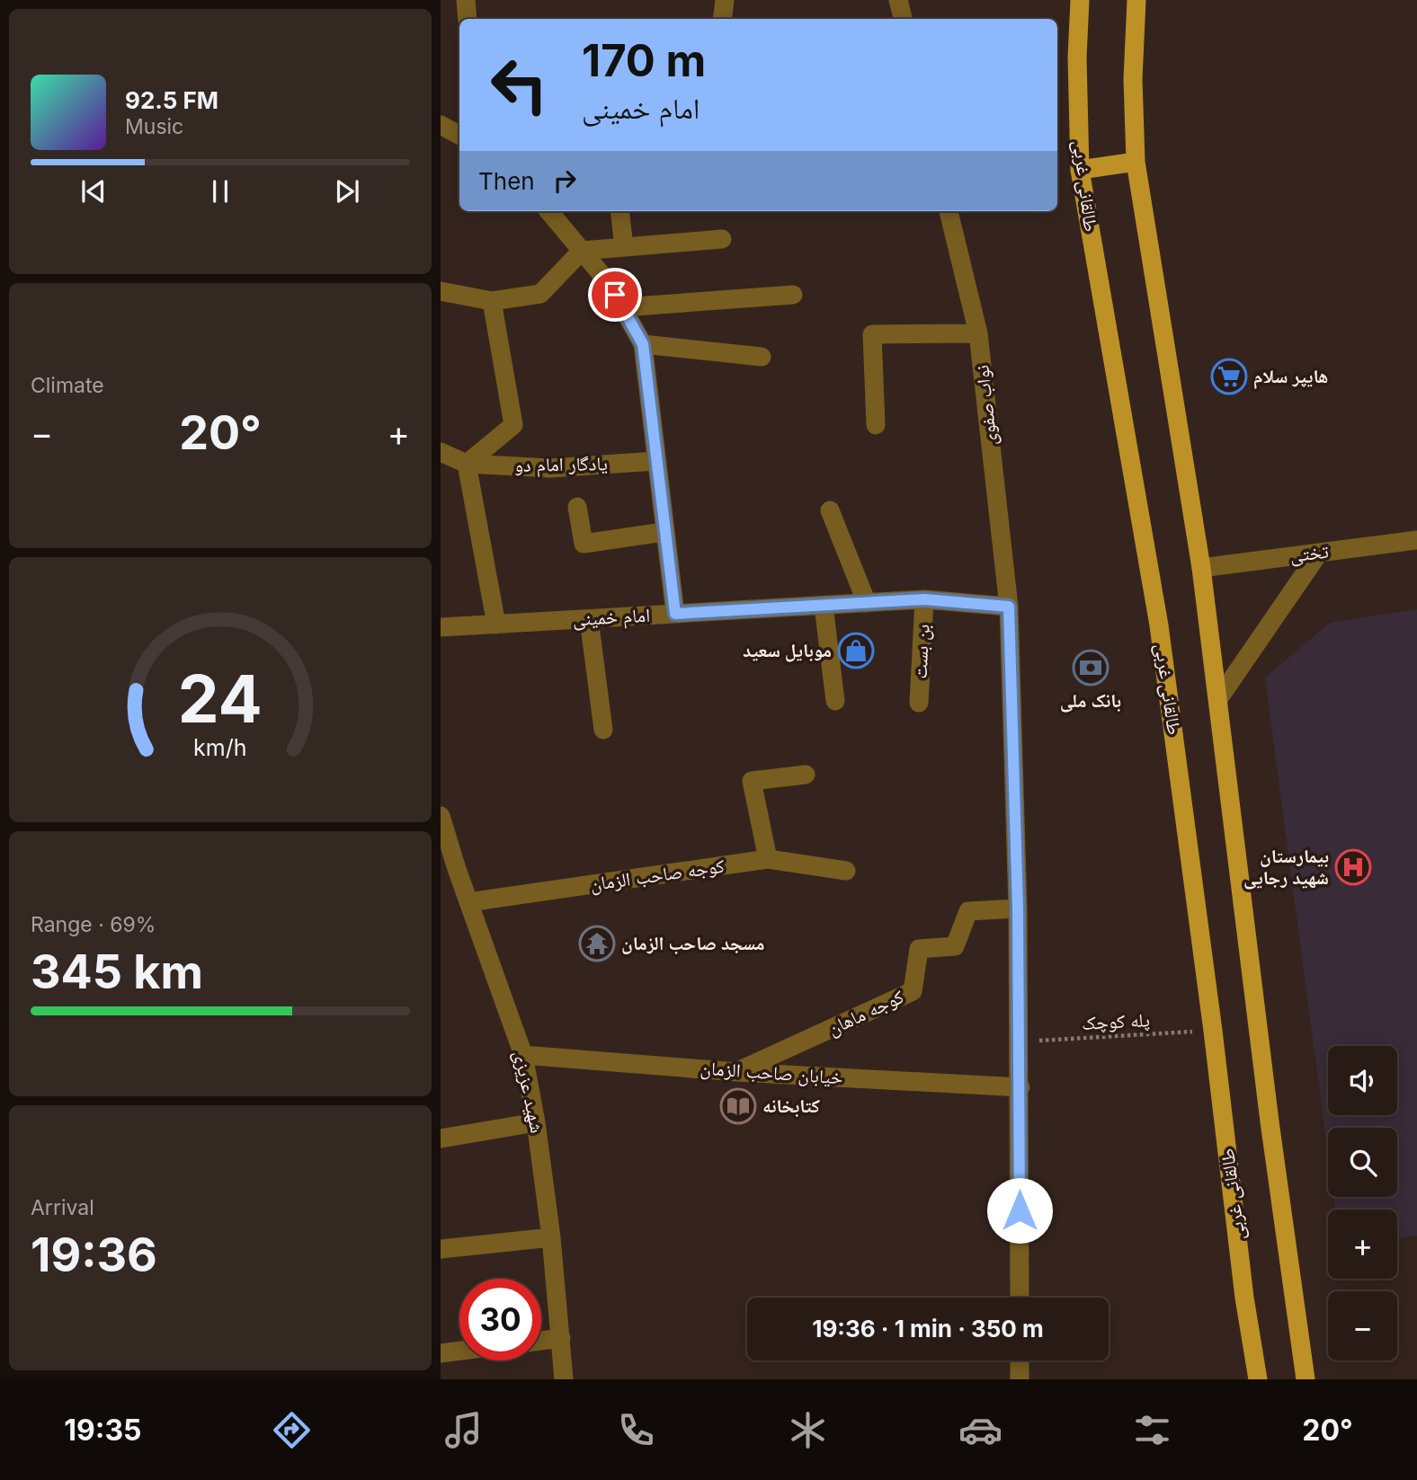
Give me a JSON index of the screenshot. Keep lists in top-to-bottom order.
{
  "streets": {
    "main road": ["طالقانی غربی"],
    "street": [
      "نواب صفوی",
      "یادگار امام دو",
      "تختی",
      "امام خمینی",
      "بن بست",
      "کوجه صاحب الزمان",
      "کوجه ماهان",
      "خیابان صاحب الزمان",
      "شهید عزیزی"
    ],
    "path": ["پله کوچک"]
  },
  "crossings": [
    ["طالقانی غربی", "پله کوچک"],
    ["نواب صفوی", "امام خمینی"],
    ["نواب صفوی", "کوجه ماهان"],
    ["نواب صفوی", "پله کوچک"],
    ["نواب صفوی", "خیابان صاحب الزمان"],
    ["امام خمینی", "بن بست"],
    ["کوجه صاحب الزمان", "شهید عزیزی"],
    ["کوجه ماهان", "خیابان صاحب الزمان"],
    ["خیابان صاحب الزمان", "شهید عزیزی"]
  ],
  "places": {
    "supermarket": ["هایپر سلام"],
    "shop": ["موبایل سعید"],
    "bank": ["بانک ملی"],
    "hospital": ["بیمارستان شهید رجایی"],
    "temple": ["مسجد صاحب الزمان"],
    "library": ["کتابخانه"]
  },
  "page": {
    "turn": ["170 m", "امام خمینی"],
    "song": ["92.5 FM", "Music"],
    "then": "Then",
    "tile": [
      "Climate",
      ["Range · 69%", "345 km"],
      ["Arrival", "19:36"]
    ],
    "heat": ["−", "20°", "+"],
    "map_buttons": ["+", "−"],
    "limit": "30",
    "trip": "19:36 · 1 min · 350 m",
    "tabs": ["19:35", "20°"],
    "gauge": ["24", "km/h"]
  }
}
